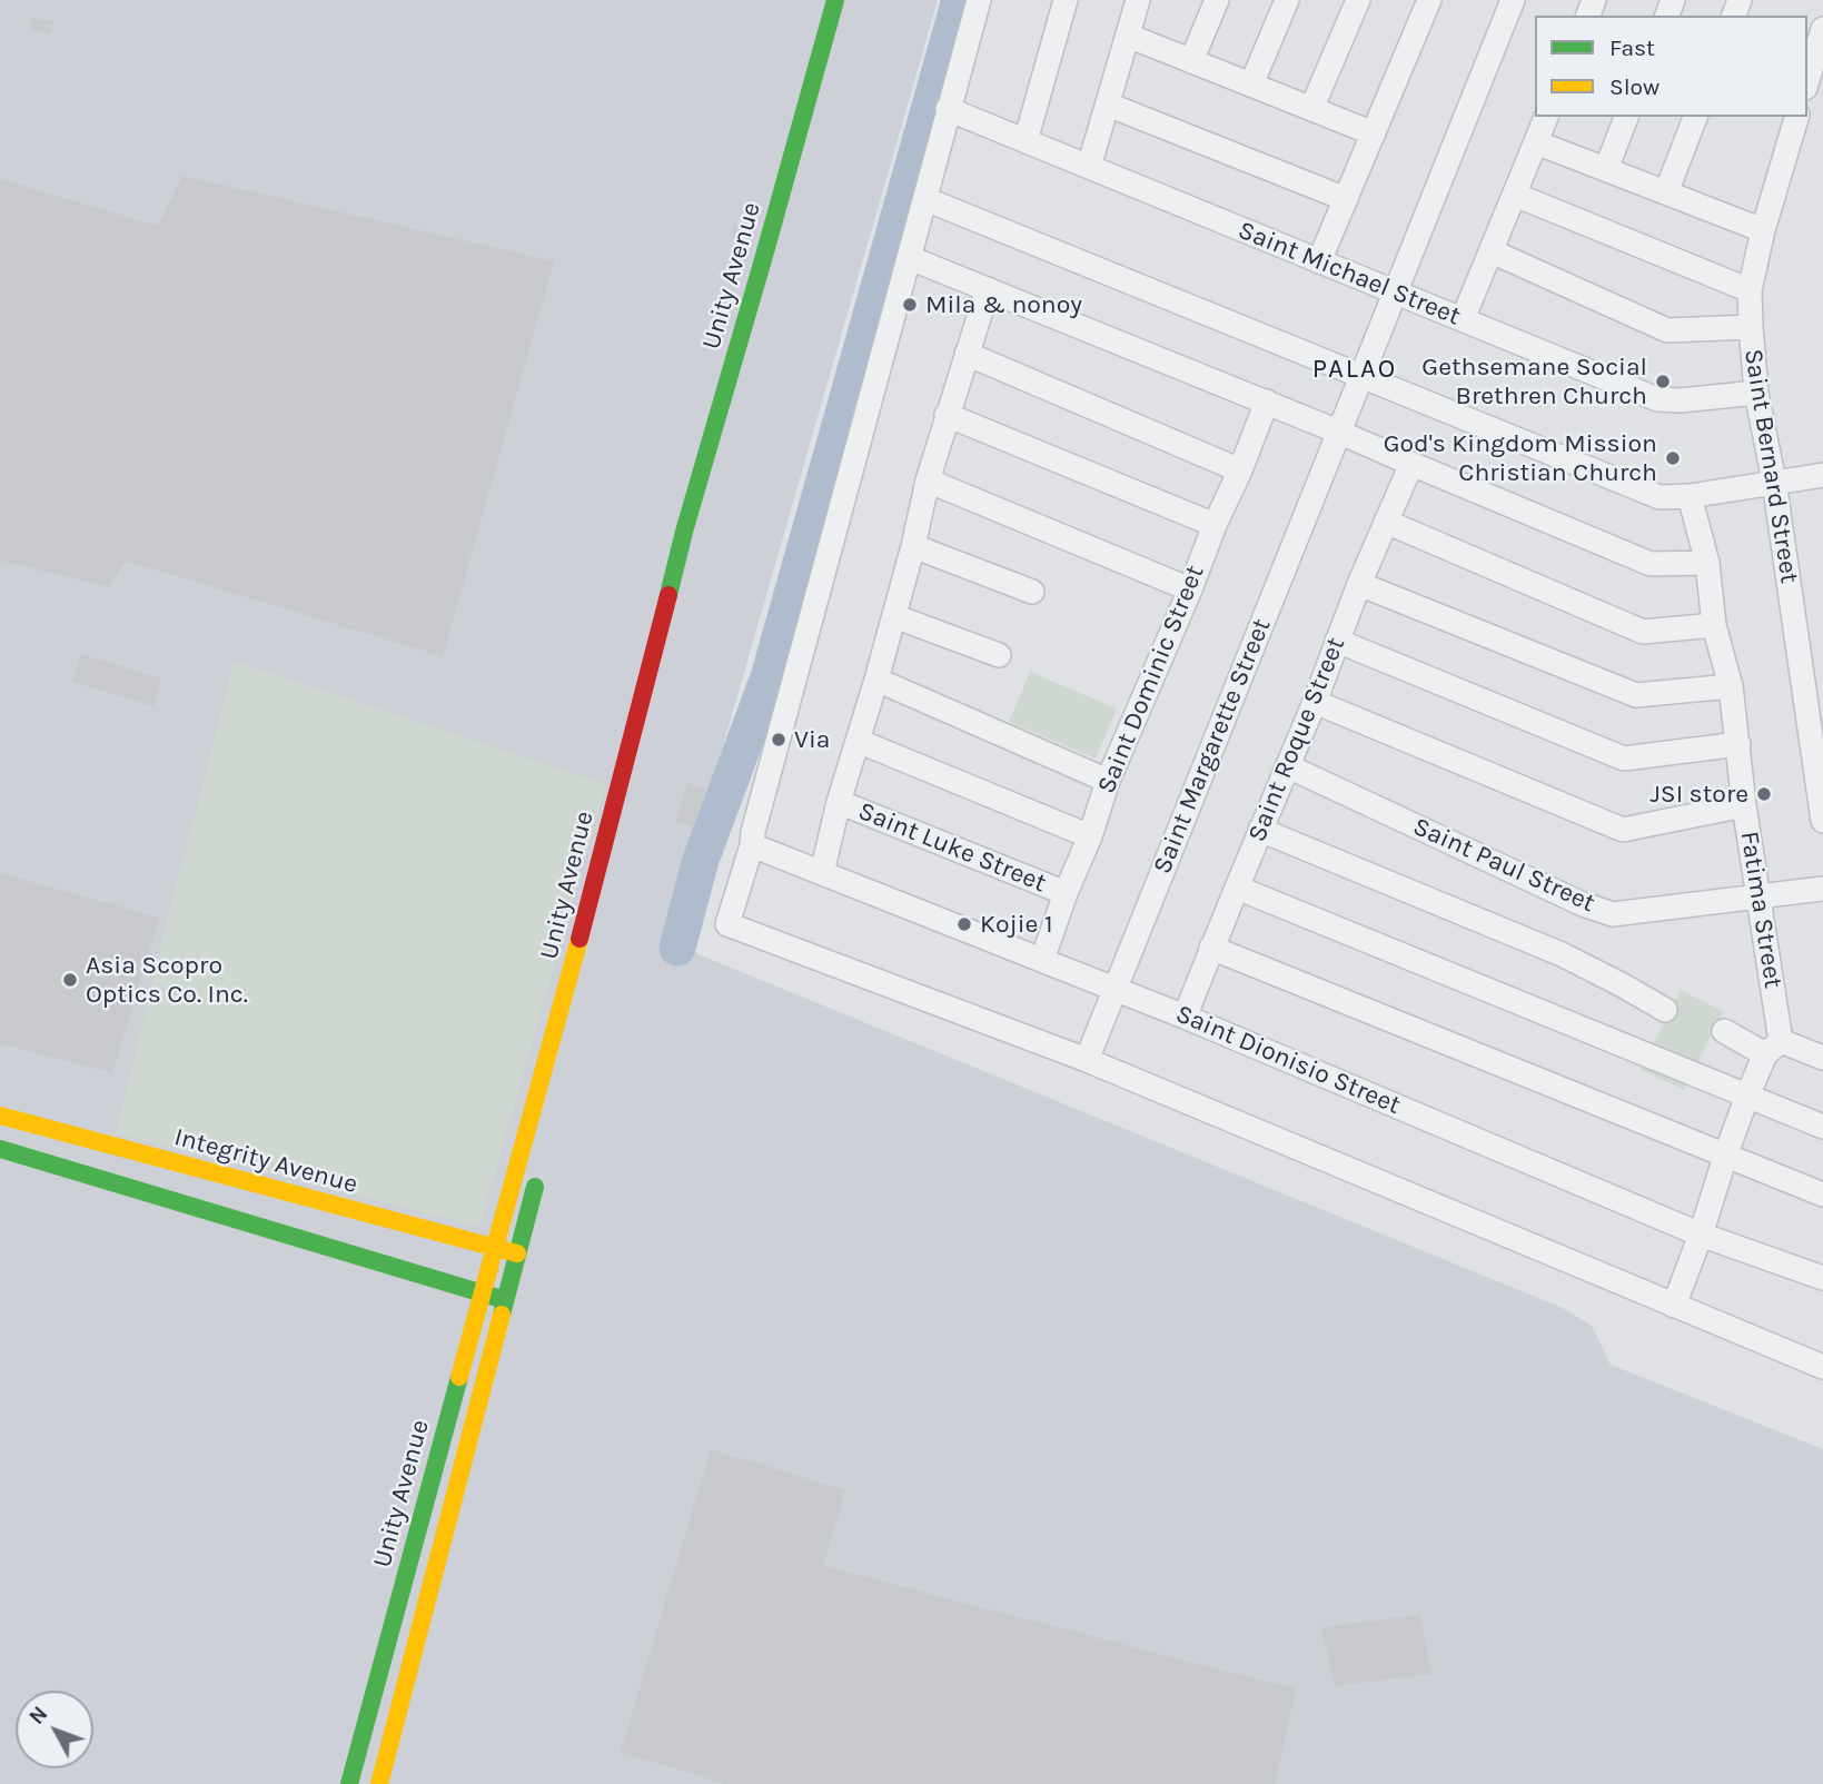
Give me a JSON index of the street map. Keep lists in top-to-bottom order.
{
  "streets": {
    "street": [
      "Saint Michael Street",
      "Unity Avenue",
      "Saint Bernard Street",
      "Saint Dominic Street",
      "Saint Roque Street",
      "Saint Margarette Street",
      "Saint Luke Street",
      "Saint Paul Street",
      "Fatima Street",
      "Saint Dionisio Street",
      "Integrity Avenue"
    ]
  },
  "crossings": [
    ["Saint Michael Street", "Saint Bernard Street"],
    ["Saint Michael Street", "Saint Margarette Street"],
    ["Unity Avenue", "Integrity Avenue"],
    ["Saint Dominic Street", "Saint Luke Street"],
    ["Saint Dominic Street", "Saint Dionisio Street"],
    ["Saint Roque Street", "Saint Paul Street"],
    ["Saint Roque Street", "Saint Dionisio Street"],
    ["Saint Margarette Street", "Saint Dionisio Street"],
    ["Saint Paul Street", "Fatima Street"]
  ],
  "districts": ["PALAO"],
  "places": [
    "Mila & nonoy",
    "Gethsemane Social Brethren Church",
    "God's Kingdom Mission Christian Church",
    "Via",
    "JSI store",
    "Kojie 1",
    "Asia Scopro Optics Co. Inc."
  ],
  "legend": ["Fast", "Slow"],
  "north": "top left"
}
